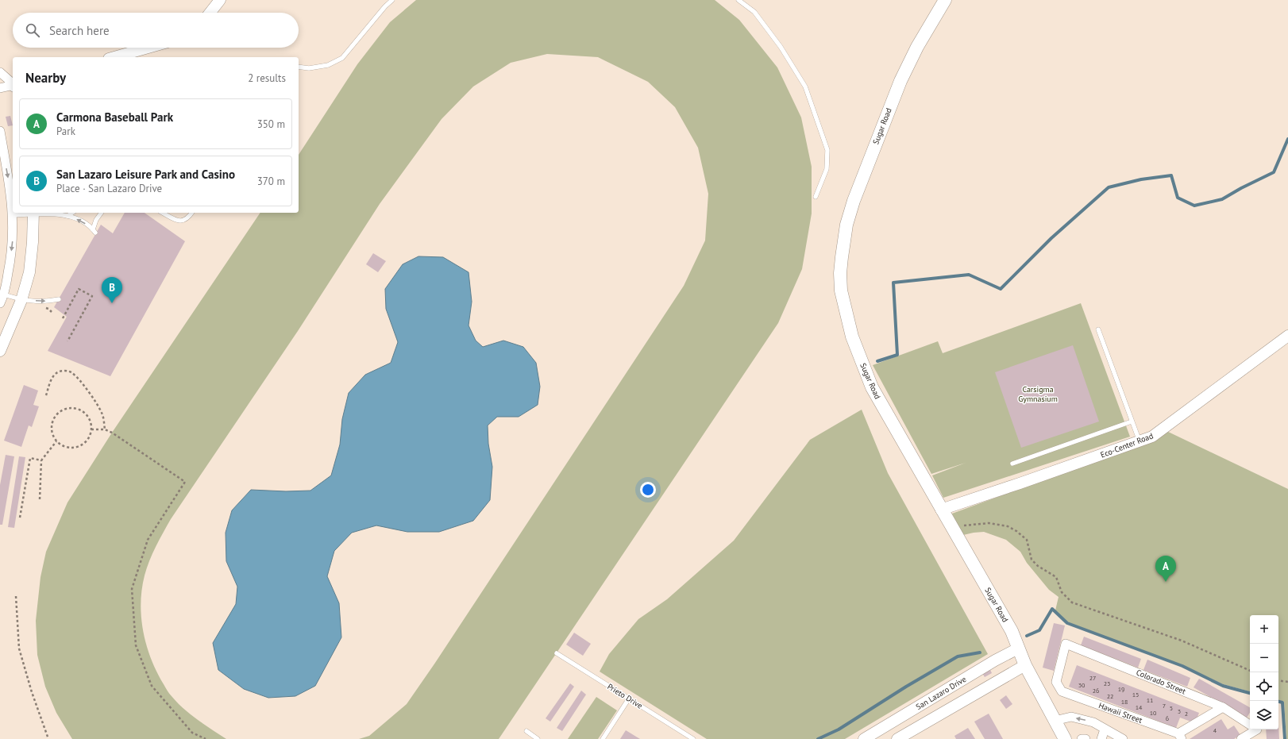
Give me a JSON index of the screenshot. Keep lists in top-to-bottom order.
{
  "streets": {
    "main road": ["Sugar Road"],
    "street": [
      "Eco-Center Road",
      "Colorado Street",
      "San Lazaro Drive",
      "Hawaii Street"
    ],
    "lane": ["Prieto Drive"]
  },
  "crossings": [
    ["Sugar Road", "Eco-Center Road"],
    ["Sugar Road", "San Lazaro Drive"],
    ["Colorado Street", "Hawaii Street"]
  ],
  "parks": ["Carsigma Gymnasium"],
  "house_numbers": [
    "27",
    "23",
    "30",
    "19",
    "26",
    "15",
    "22",
    "11",
    "18",
    "7",
    "14",
    "5",
    "3",
    "10",
    "2",
    "6",
    "4"
  ],
  "page": {
    "search": "Search here",
    "heading": ["Nearby", "2 results"],
    "list": [
      {
        "mark": "A",
        "name": "Carmona Baseball Park",
        "note": "Park",
        "value": "350 m"
      },
      {
        "mark": "B",
        "name": "San Lazaro Leisure Park and Casino",
        "note": "Place · San Lazaro Drive",
        "value": "370 m"
      }
    ],
    "pins": ["B", "A"],
    "map_buttons": ["+", "−"]
  }
}
